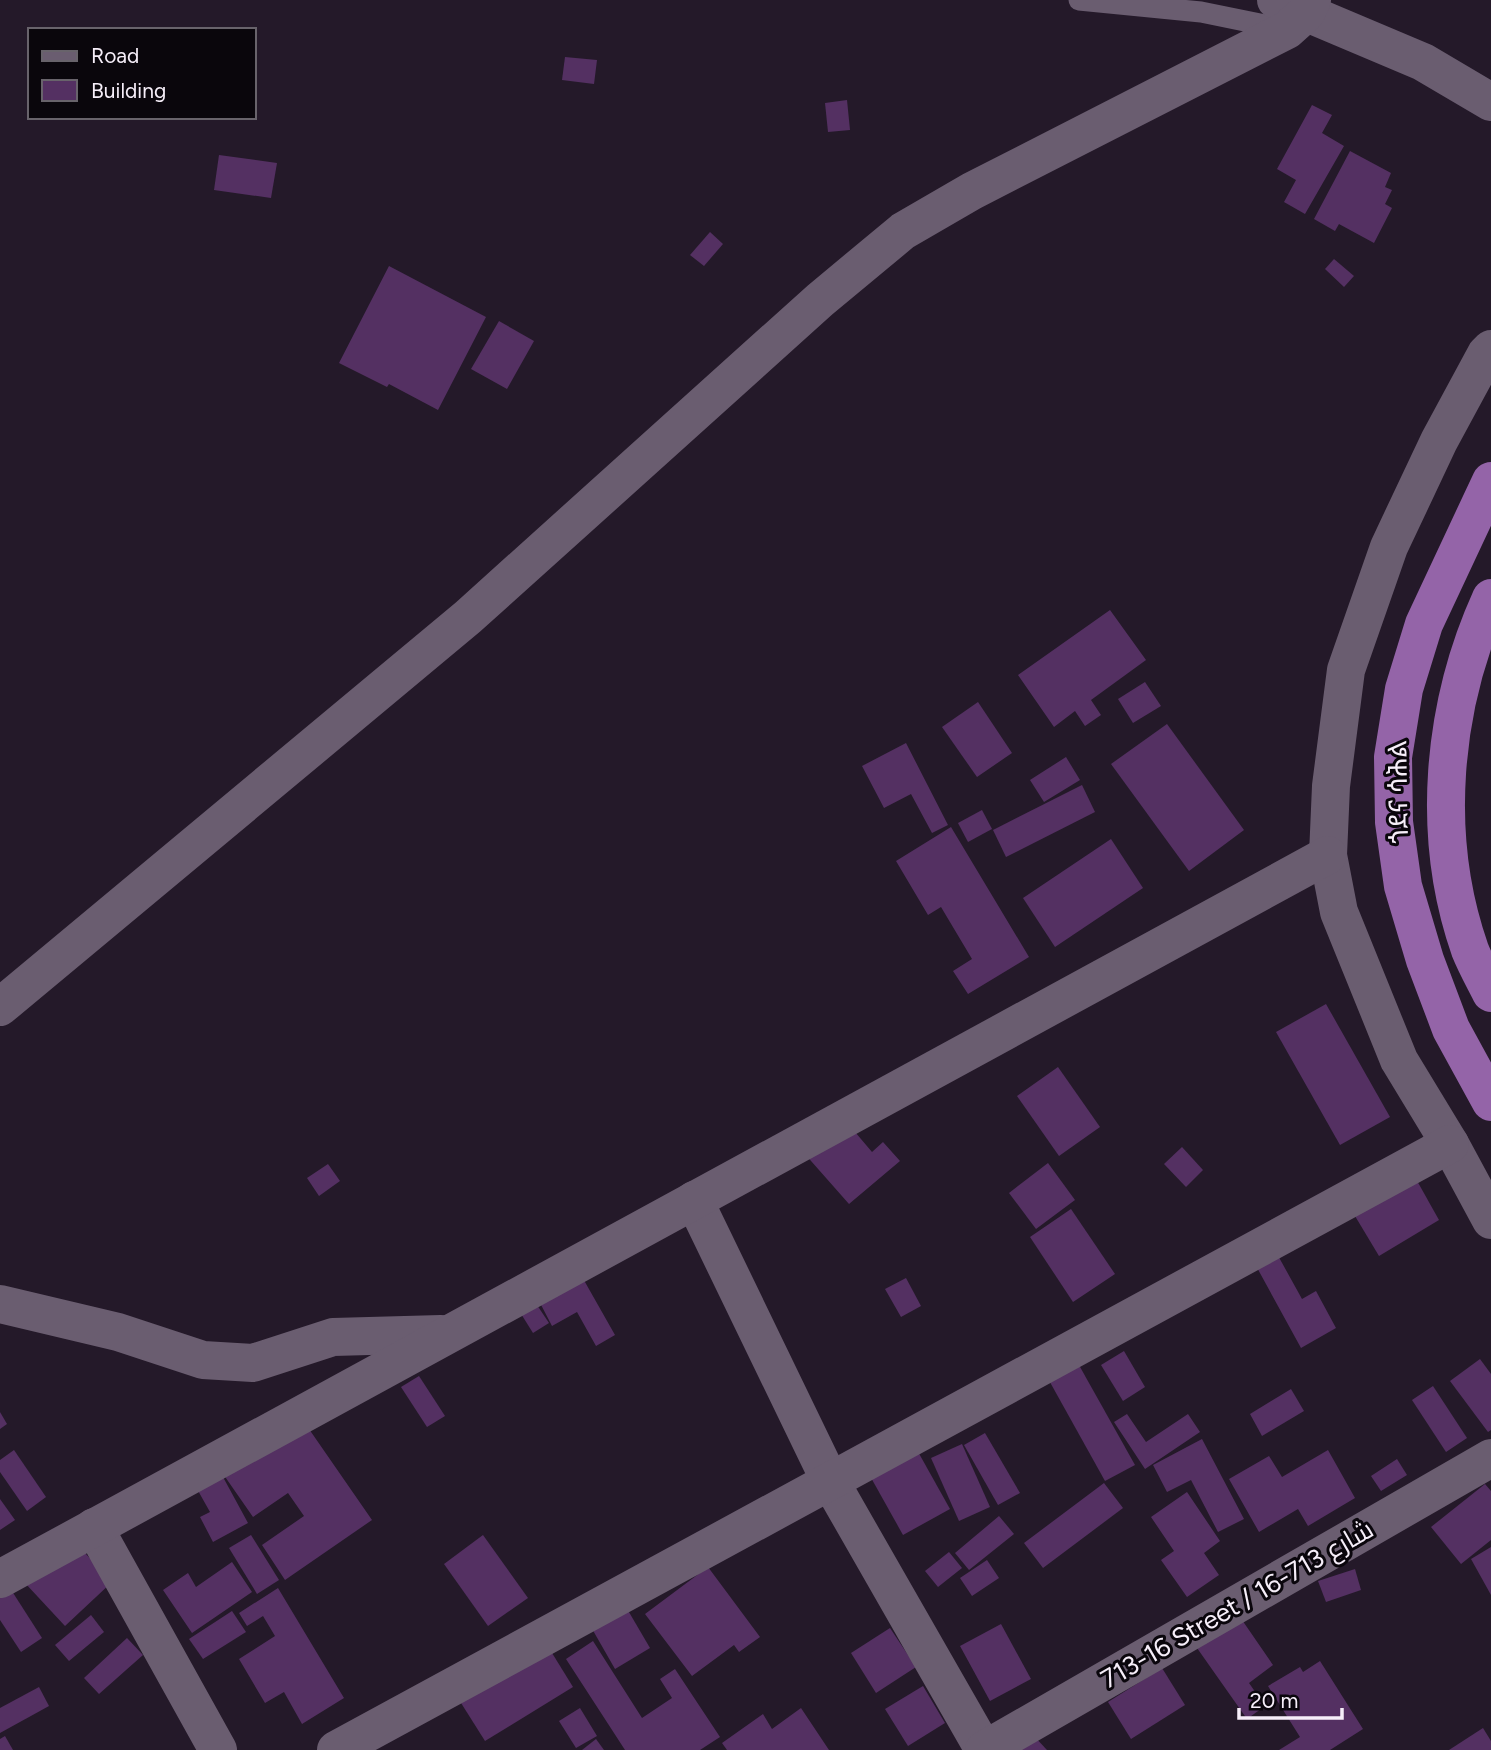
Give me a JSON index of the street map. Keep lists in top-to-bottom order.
{
  "streets": {
    "highway": ["ጎደና ሳሕል"],
    "street": ["713-16 Street / شارع 713-16"]
  },
  "legend": ["Road", "Building"],
  "scale_bar": "20 m"
}
